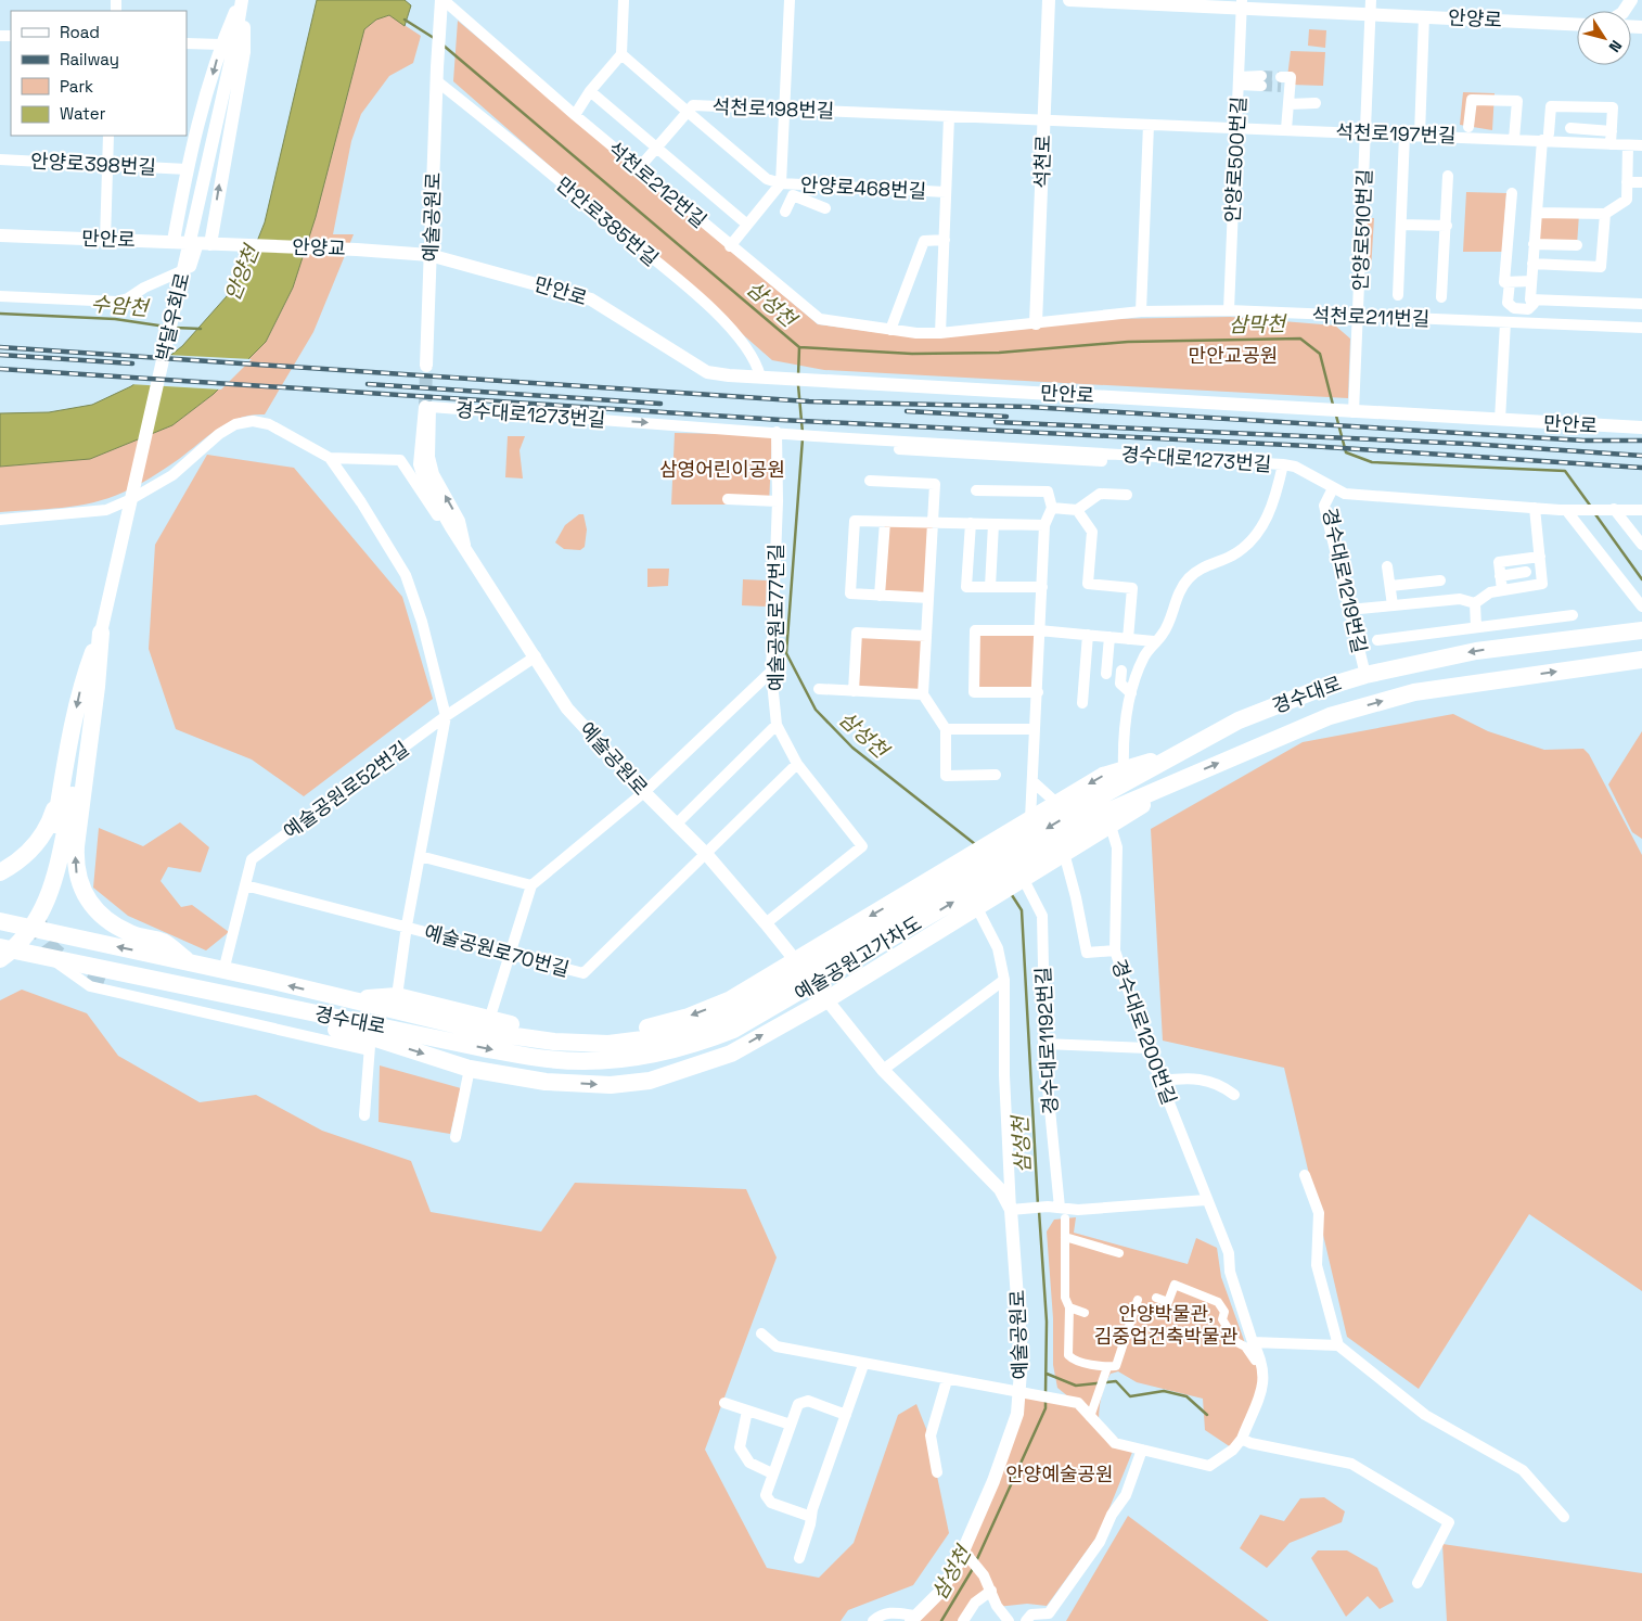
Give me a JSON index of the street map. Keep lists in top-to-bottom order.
{
  "streets": {
    "main road": ["경수대로", "예술공원고가차도"],
    "street": [
      "안양로",
      "석천로198번길",
      "석천로197번길",
      "안양로500번길",
      "석천로",
      "안양로398번길",
      "석천로212번길",
      "안양로468번길",
      "예술공원로",
      "만안로385번길",
      "안양로510번길",
      "만안로",
      "안양교",
      "박달우회로",
      "석천로211번길",
      "경수대로1273번길",
      "경수대로1219번길",
      "예술공원로77번길",
      "예술공원로52번길",
      "예술공원로70번길",
      "경수대로1200번길",
      "경수대로1192번길"
    ]
  },
  "crossings": [
    ["안양로", "안양로500번길"],
    ["안양로", "안양로510번길"],
    ["석천로198번길", "석천로197번길"],
    ["석천로198번길", "석천로"],
    ["석천로198번길", "안양로468번길"],
    ["석천로197번길", "안양로500번길"],
    ["석천로197번길", "석천로"],
    ["석천로197번길", "안양로510번길"],
    ["안양로500번길", "석천로211번길"],
    ["석천로", "석천로212번길"],
    ["석천로", "석천로211번길"],
    ["석천로212번길", "안양로468번길"],
    ["석천로212번길", "예술공원로"],
    ["석천로212번길", "석천로211번길"],
    ["예술공원로", "만안로385번길"],
    ["예술공원로", "만안로"],
    ["예술공원로", "경수대로1273번길"],
    ["예술공원로", "예술공원로77번길"],
    ["예술공원로", "예술공원로52번길"],
    ["예술공원로", "예술공원로70번길"],
    ["만안로385번길", "만안로"],
    ["안양로510번길", "만안로"],
    ["안양로510번길", "석천로211번길"],
    ["만안로", "안양교"],
    ["경수대로1273번길", "경수대로1219번길"],
    ["경수대로1273번길", "예술공원로77번길"],
    ["경수대로1219번길", "경수대로"],
    ["경수대로", "예술공원로52번길"],
    ["경수대로", "예술공원로70번길"],
    ["경수대로", "예술공원고가차도"],
    ["경수대로", "경수대로1192번길"],
    ["예술공원로52번길", "예술공원로70번길"],
    ["예술공원고가차도", "경수대로1192번길"]
  ],
  "water": [
    "안양천",
    "삼성천",
    "수암천",
    "삼막천"
  ],
  "parks": [
    "만안교공원",
    "삼영어린이공원",
    "안양박물관, 김중업건축박물관",
    "안양예술공원"
  ],
  "legend": [
    "Road",
    "Railway",
    "Park",
    "Water"
  ],
  "north": "bottom right"
}
